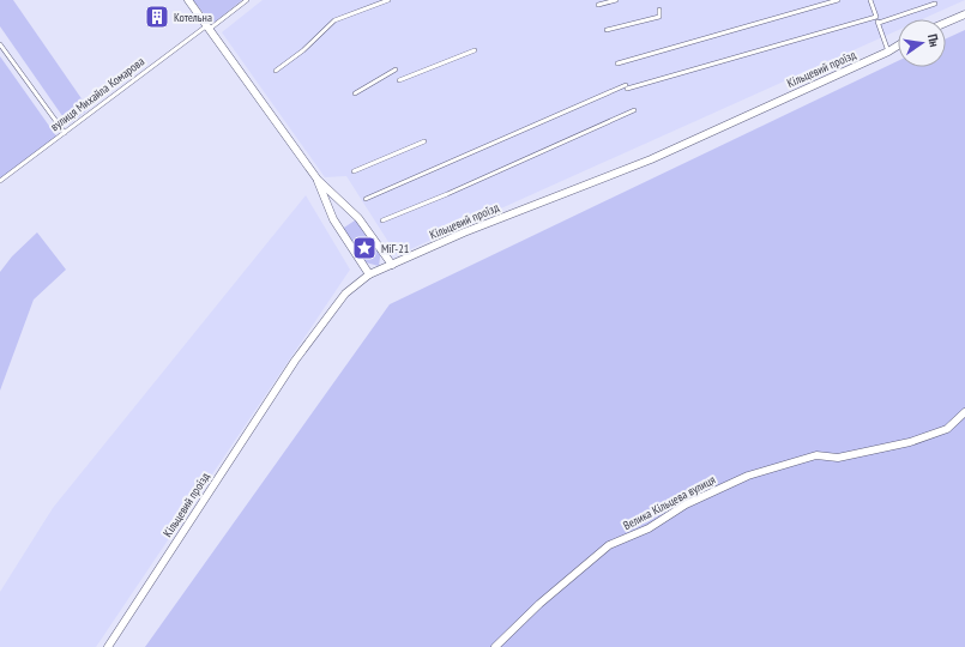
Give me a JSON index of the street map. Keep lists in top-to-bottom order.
{
  "streets": {
    "street": ["Кільцевий проїзд", "Велика Кільцева вулиця"],
    "lane": ["вулиця Михайла Комарова"]
  },
  "places": {
    "building": ["Котельна"],
    "place": ["МіГ-21"]
  },
  "north": "right"
}
